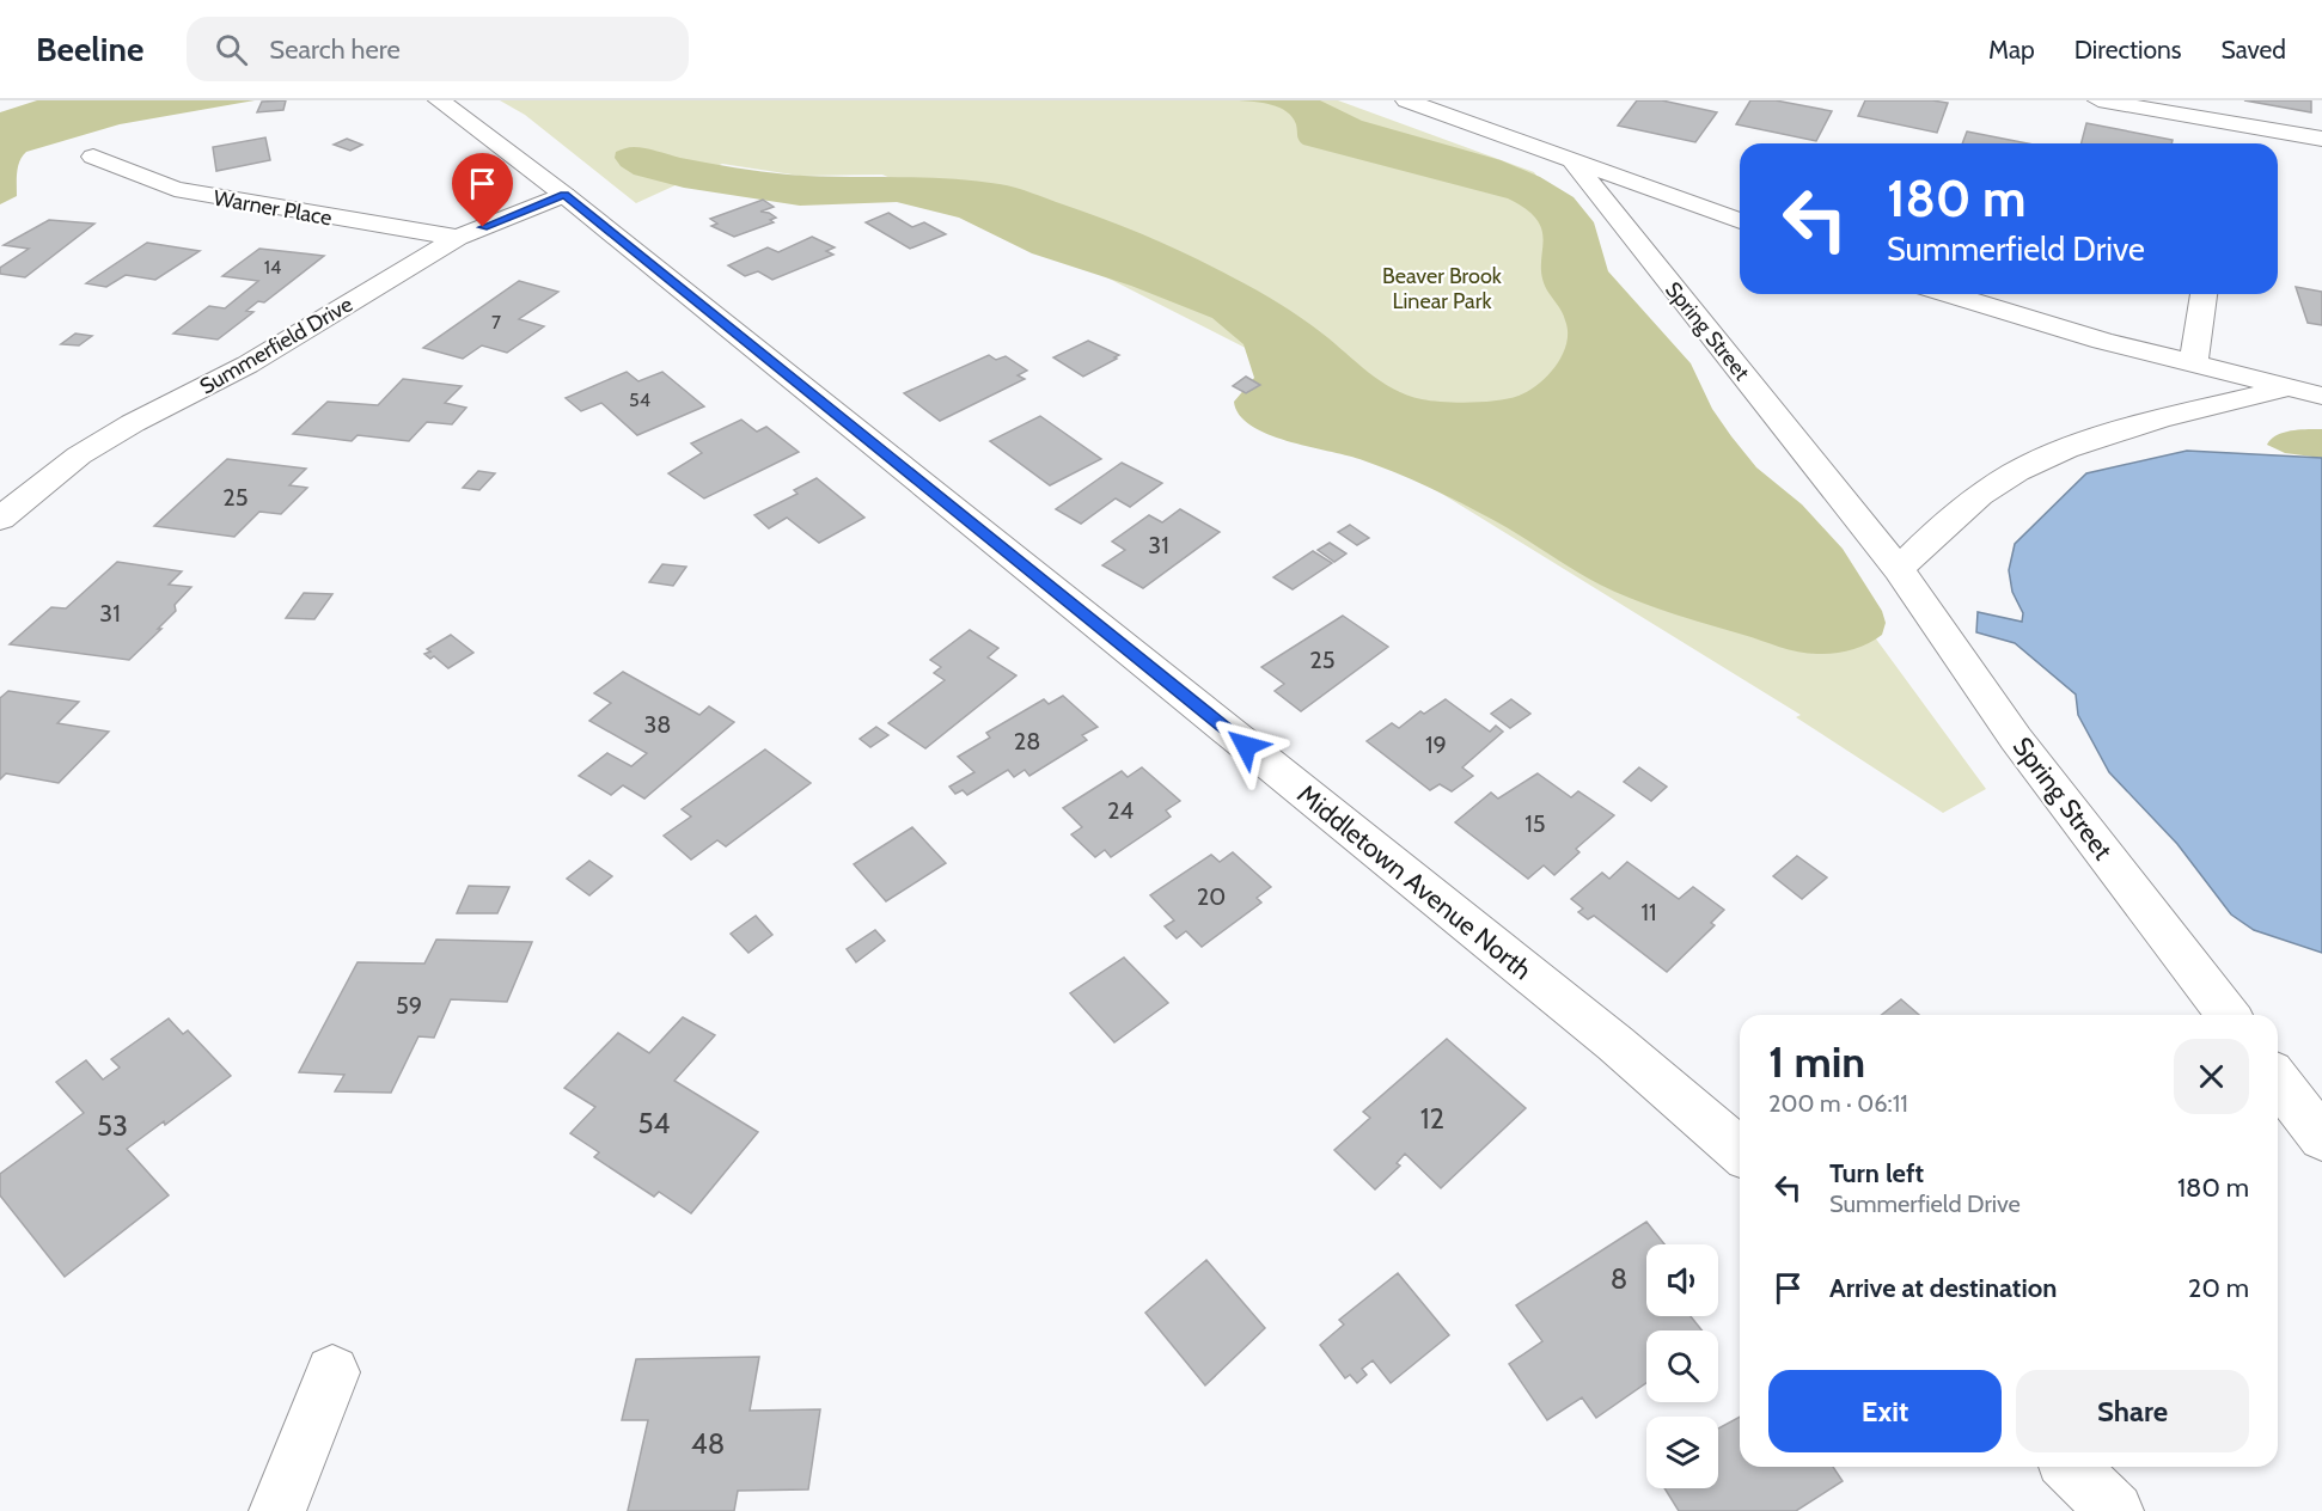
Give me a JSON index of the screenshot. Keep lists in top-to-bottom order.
{
  "streets": {
    "street": [
      "Warner Place",
      "Spring Street",
      "Summerfield Drive",
      "Middletown Avenue North"
    ]
  },
  "crossings": [
    ["Warner Place", "Summerfield Drive"],
    ["Summerfield Drive", "Middletown Avenue North"]
  ],
  "parks": ["Beaver Brook Linear Park"],
  "house_numbers": [
    "14",
    "7",
    "54",
    "25",
    "31",
    "31",
    "25",
    "38",
    "28",
    "19",
    "24",
    "15",
    "20",
    "11",
    "59",
    "12",
    "54",
    "53",
    "8",
    "48"
  ],
  "page": {
    "header": "Beeline",
    "search": "Search here",
    "nav": ["Map", "Directions", "Saved"],
    "turn": ["180 m", "Summerfield Drive"],
    "heading": ["1 min", "200 m · 06:11"],
    "list": [
      {
        "name": "Turn left",
        "note": "Summerfield Drive",
        "value": "180 m"
      },
      {
        "name": "Arrive at destination",
        "value": "20 m"
      }
    ],
    "buttons": ["Exit", "Share"]
  }
}
